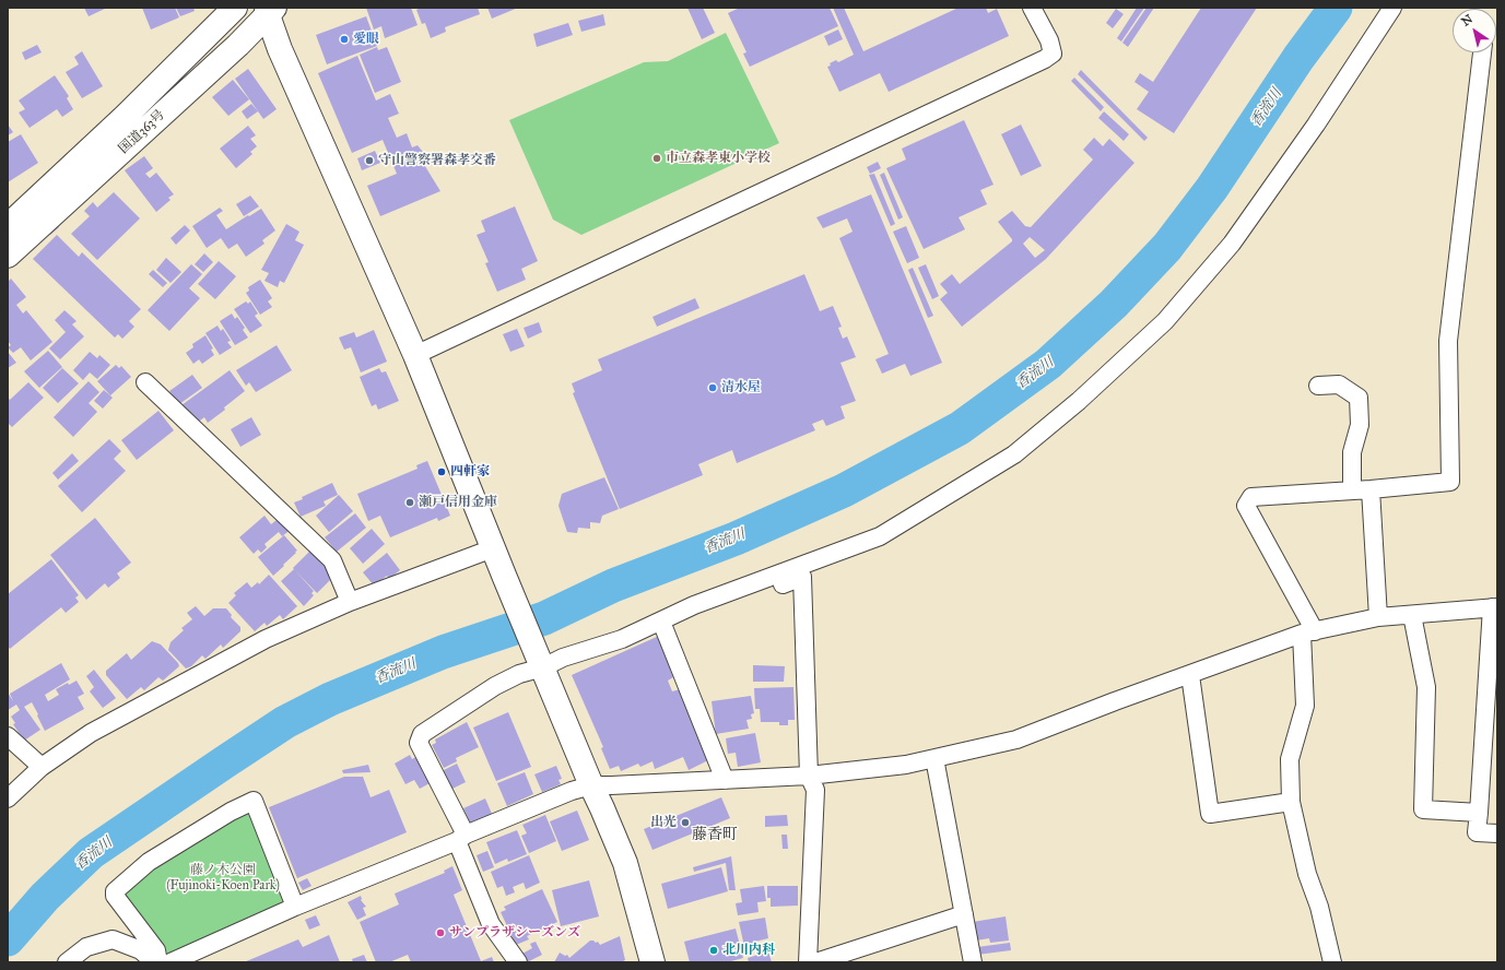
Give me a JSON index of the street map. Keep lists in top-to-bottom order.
{
  "streets": {
    "main road": ["国道363号"]
  },
  "districts": ["藤香町"],
  "water": ["香流川"],
  "parks": ["藤ノ木公園 (Fujinoki-Koen Park)"],
  "places": [
    "愛眼",
    "市立森孝東小学校",
    "守山警察署森孝交番",
    "清水屋",
    "四軒家",
    "瀬戸信用金庫",
    "出光",
    "サンプラザシーズンズ",
    "北川内科"
  ],
  "north": "top left"
}
